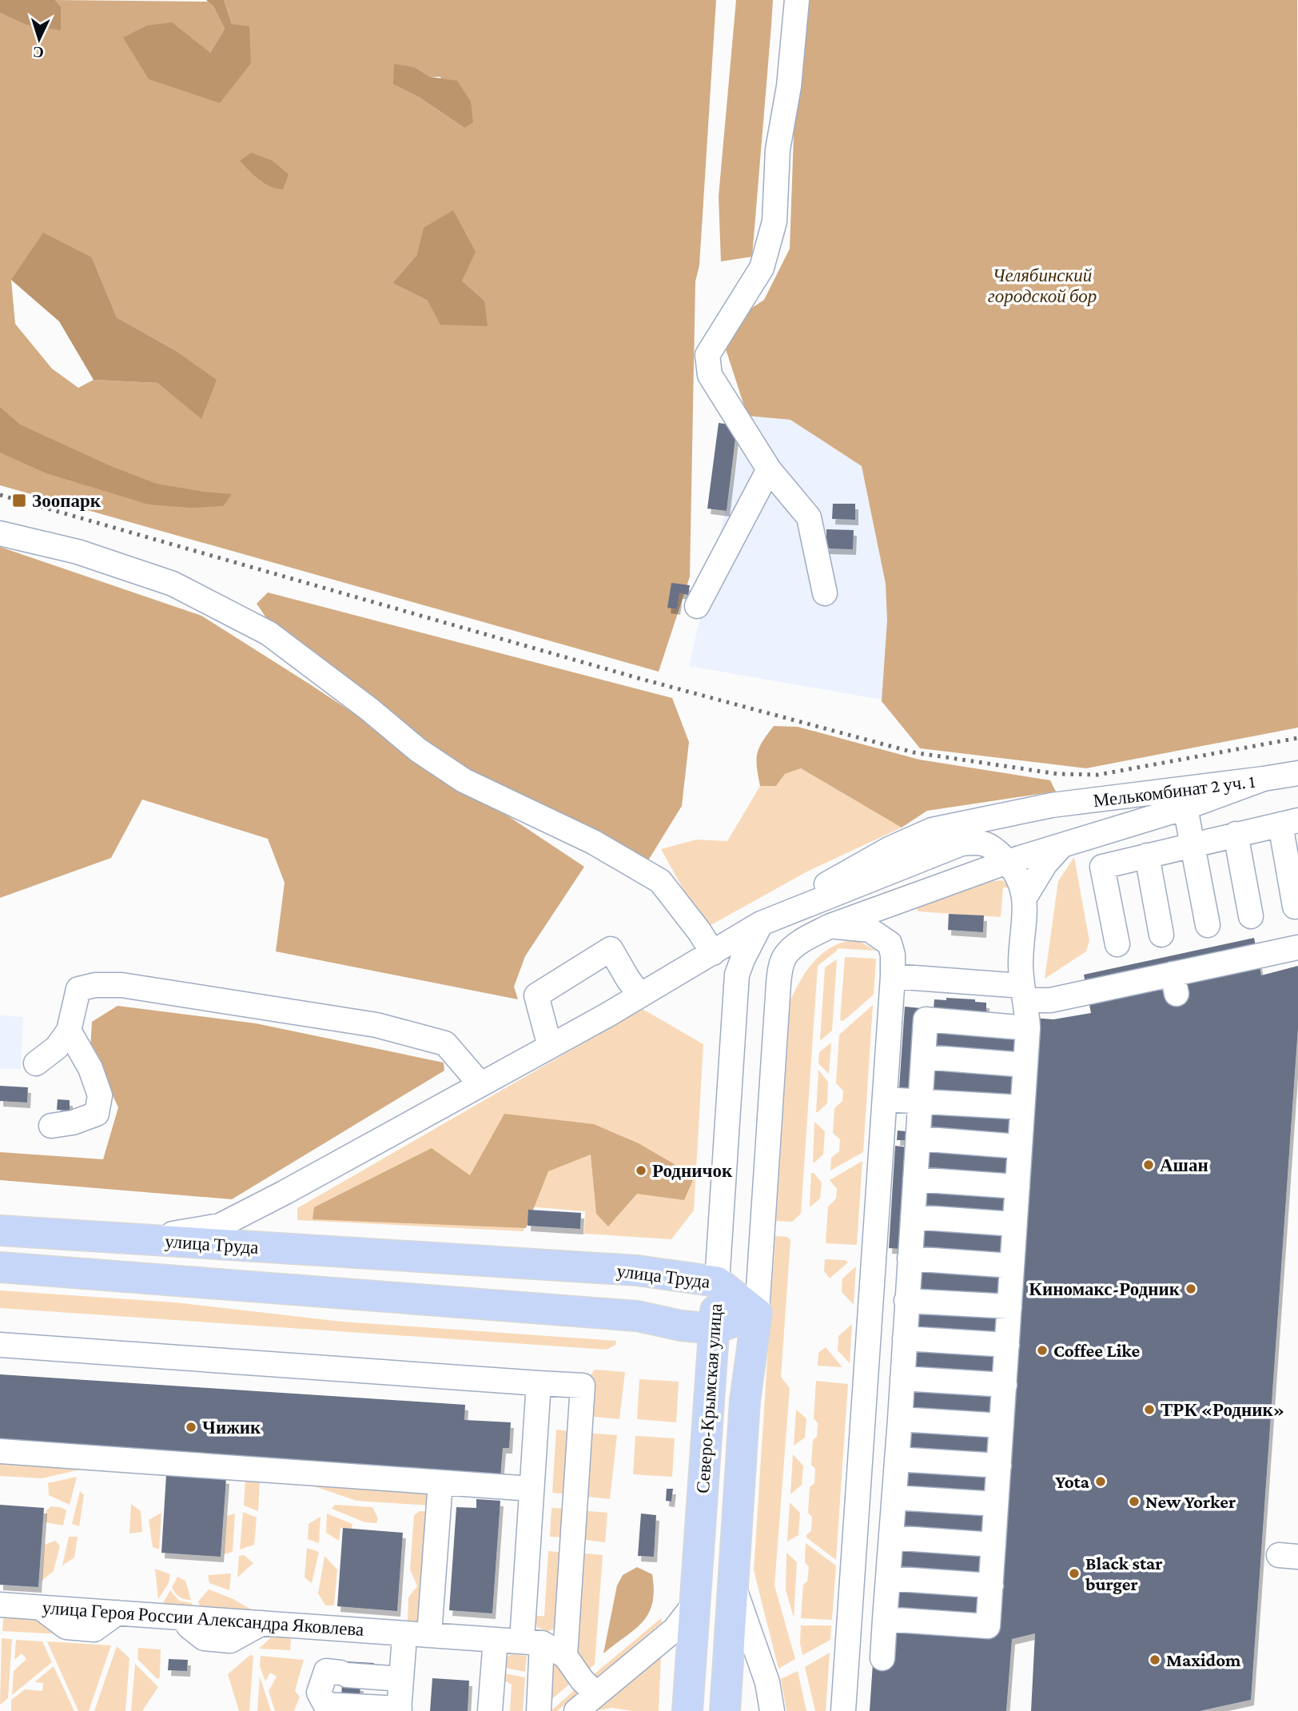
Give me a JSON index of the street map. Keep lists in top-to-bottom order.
{
  "streets": {
    "main road": ["улица Труда", "Северо-Крымская улица"],
    "street": ["Мелькомбинат 2 уч. 1", "улица Героя России Александра Яковлева"]
  },
  "crossings": [
    ["Мелькомбинат 2 уч. 1", "Северо-Крымская улица"],
    ["улица Труда", "Северо-Крымская улица"]
  ],
  "parks": ["Челябинский городской бор"],
  "places": {
    "transit": ["Зоопарк"],
    "other": [
      "Ашан",
      "Родничок",
      "Киномакс-Родник",
      "Coffee Like",
      "ТРК «Родник»",
      "Чижик",
      "Yota",
      "New Yorker",
      "Black star burger",
      "Maxidom"
    ]
  },
  "north": "bottom"
}
